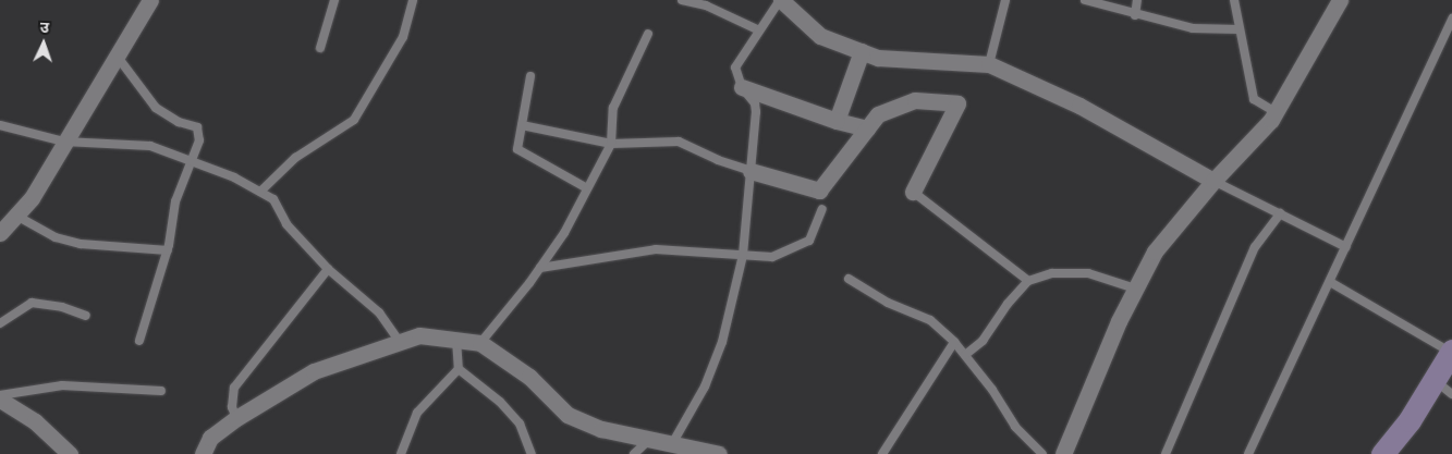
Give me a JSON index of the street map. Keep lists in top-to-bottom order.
{
  "north": "top"
}
